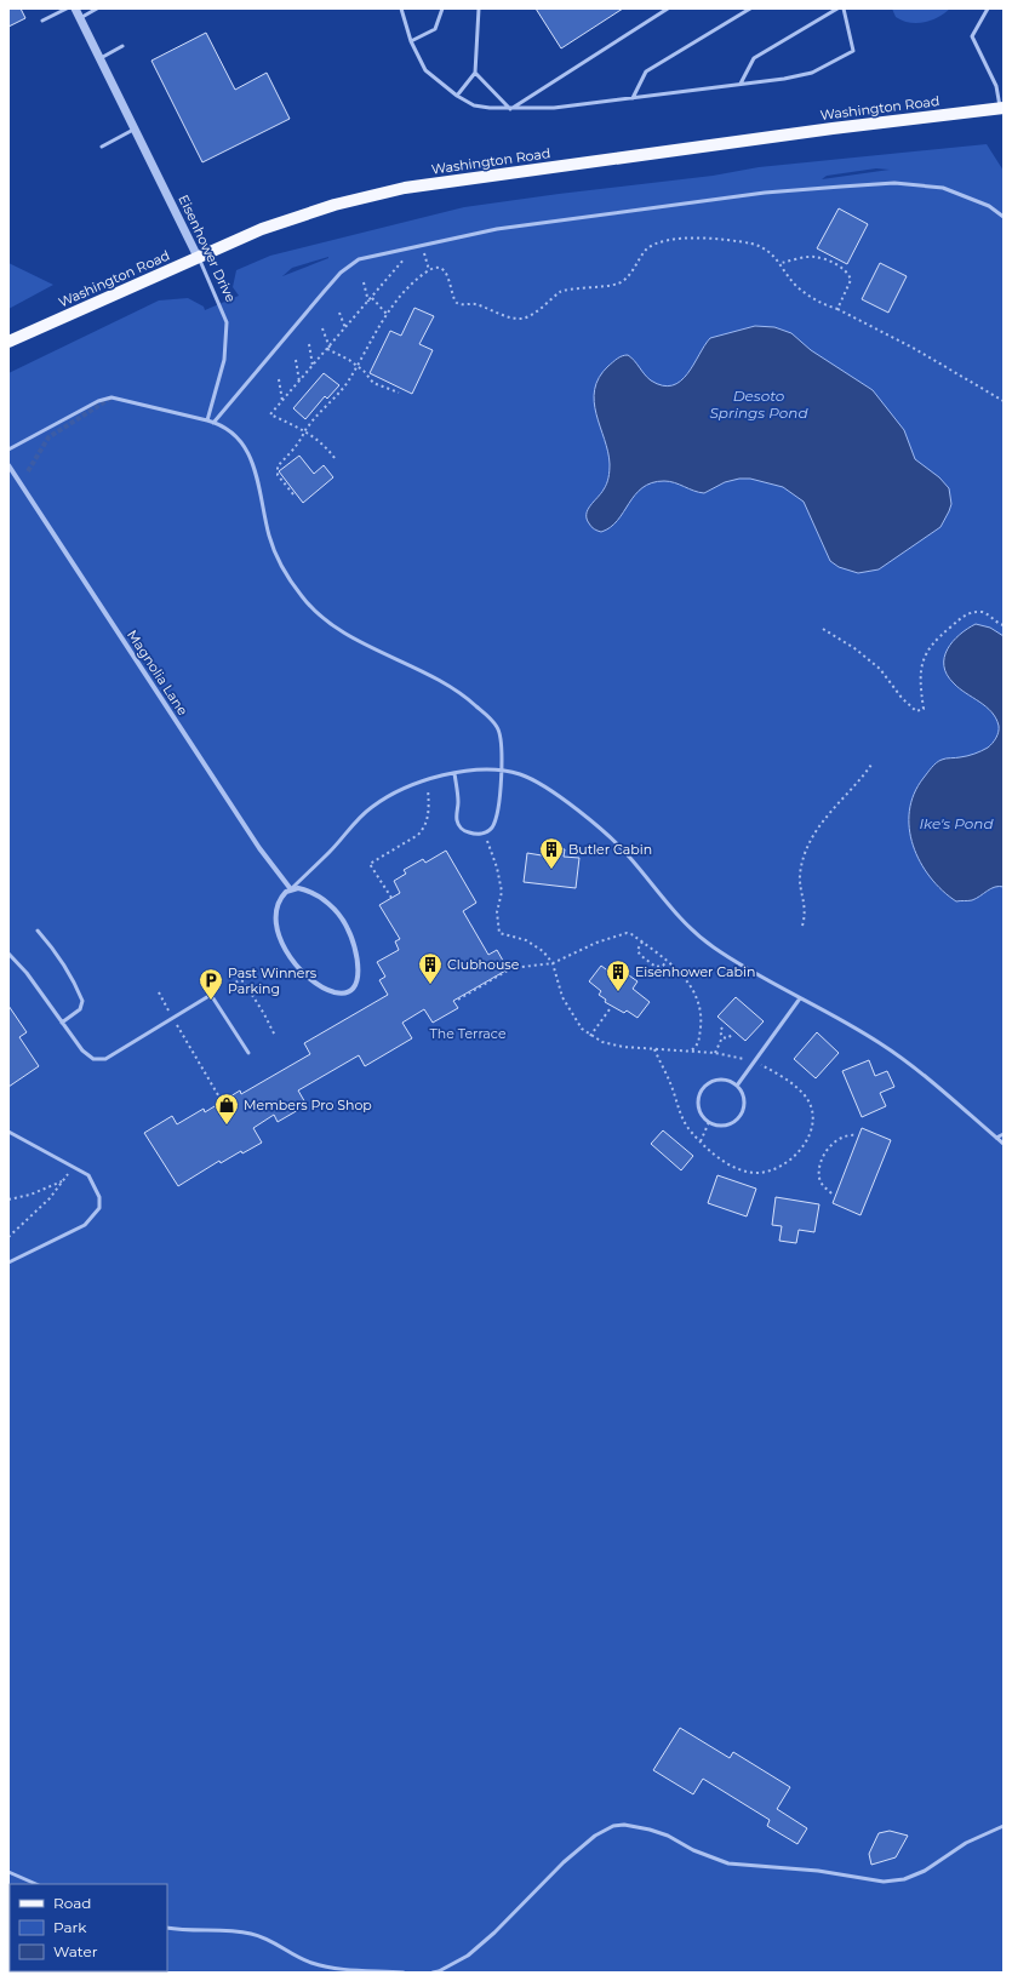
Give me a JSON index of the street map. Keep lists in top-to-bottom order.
{
  "streets": {
    "main road": ["Washington Road"],
    "street": ["Eisenhower Drive", "Magnolia Lane"]
  },
  "crossings": [
    ["Washington Road", "Eisenhower Drive"]
  ],
  "water": ["Desoto Springs Pond", "Ike's Pond"],
  "parks": ["The Terrace"],
  "places": {
    "building": ["Butler Cabin", "Clubhouse", "Eisenhower Cabin"],
    "parking": ["Past Winners Parking"],
    "shop": ["Members Pro Shop"]
  },
  "legend": ["Road", "Park", "Water"]
}
